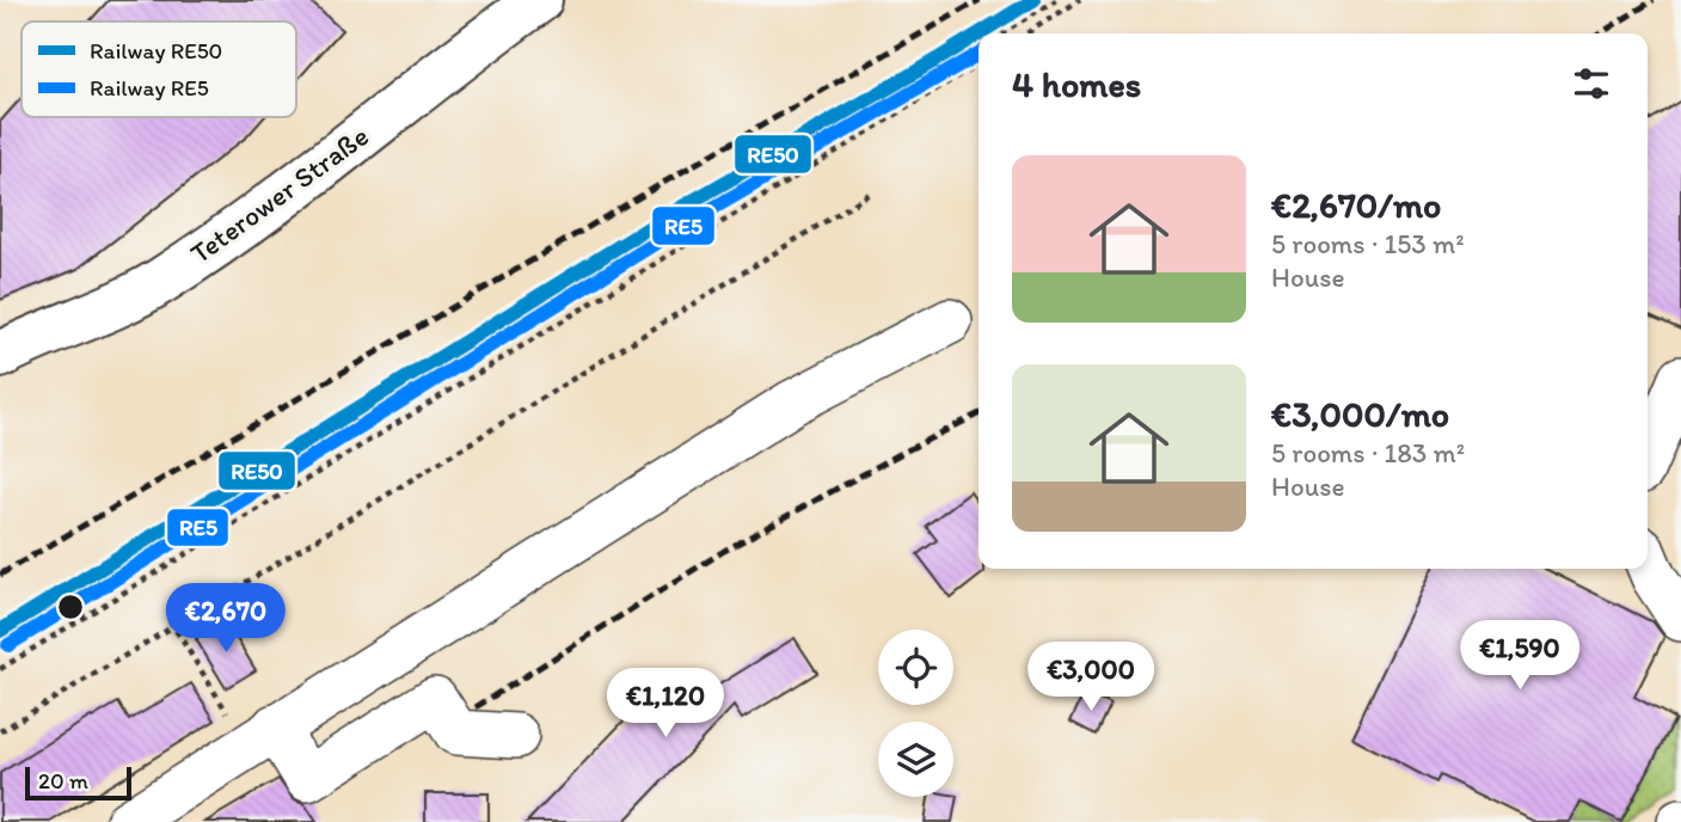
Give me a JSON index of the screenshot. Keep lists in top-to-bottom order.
{
  "streets": {
    "main road": ["Teterower Straße"]
  },
  "lines": ["rail line RE50", "rail line RE5"],
  "legend": ["Railway RE50", "Railway RE5"],
  "scale_bar": "20 m",
  "page": {
    "heading": "4 homes",
    "list": [
      {
        "name": "€2,670/mo",
        "note": "5 rooms · 153 m² · House"
      },
      {
        "name": "€3,000/mo",
        "note": "5 rooms · 183 m² · House"
      }
    ],
    "price": [
      "€2,670",
      "€1,590",
      "€3,000",
      "€1,120"
    ],
    "scale": "20 m"
  }
}
